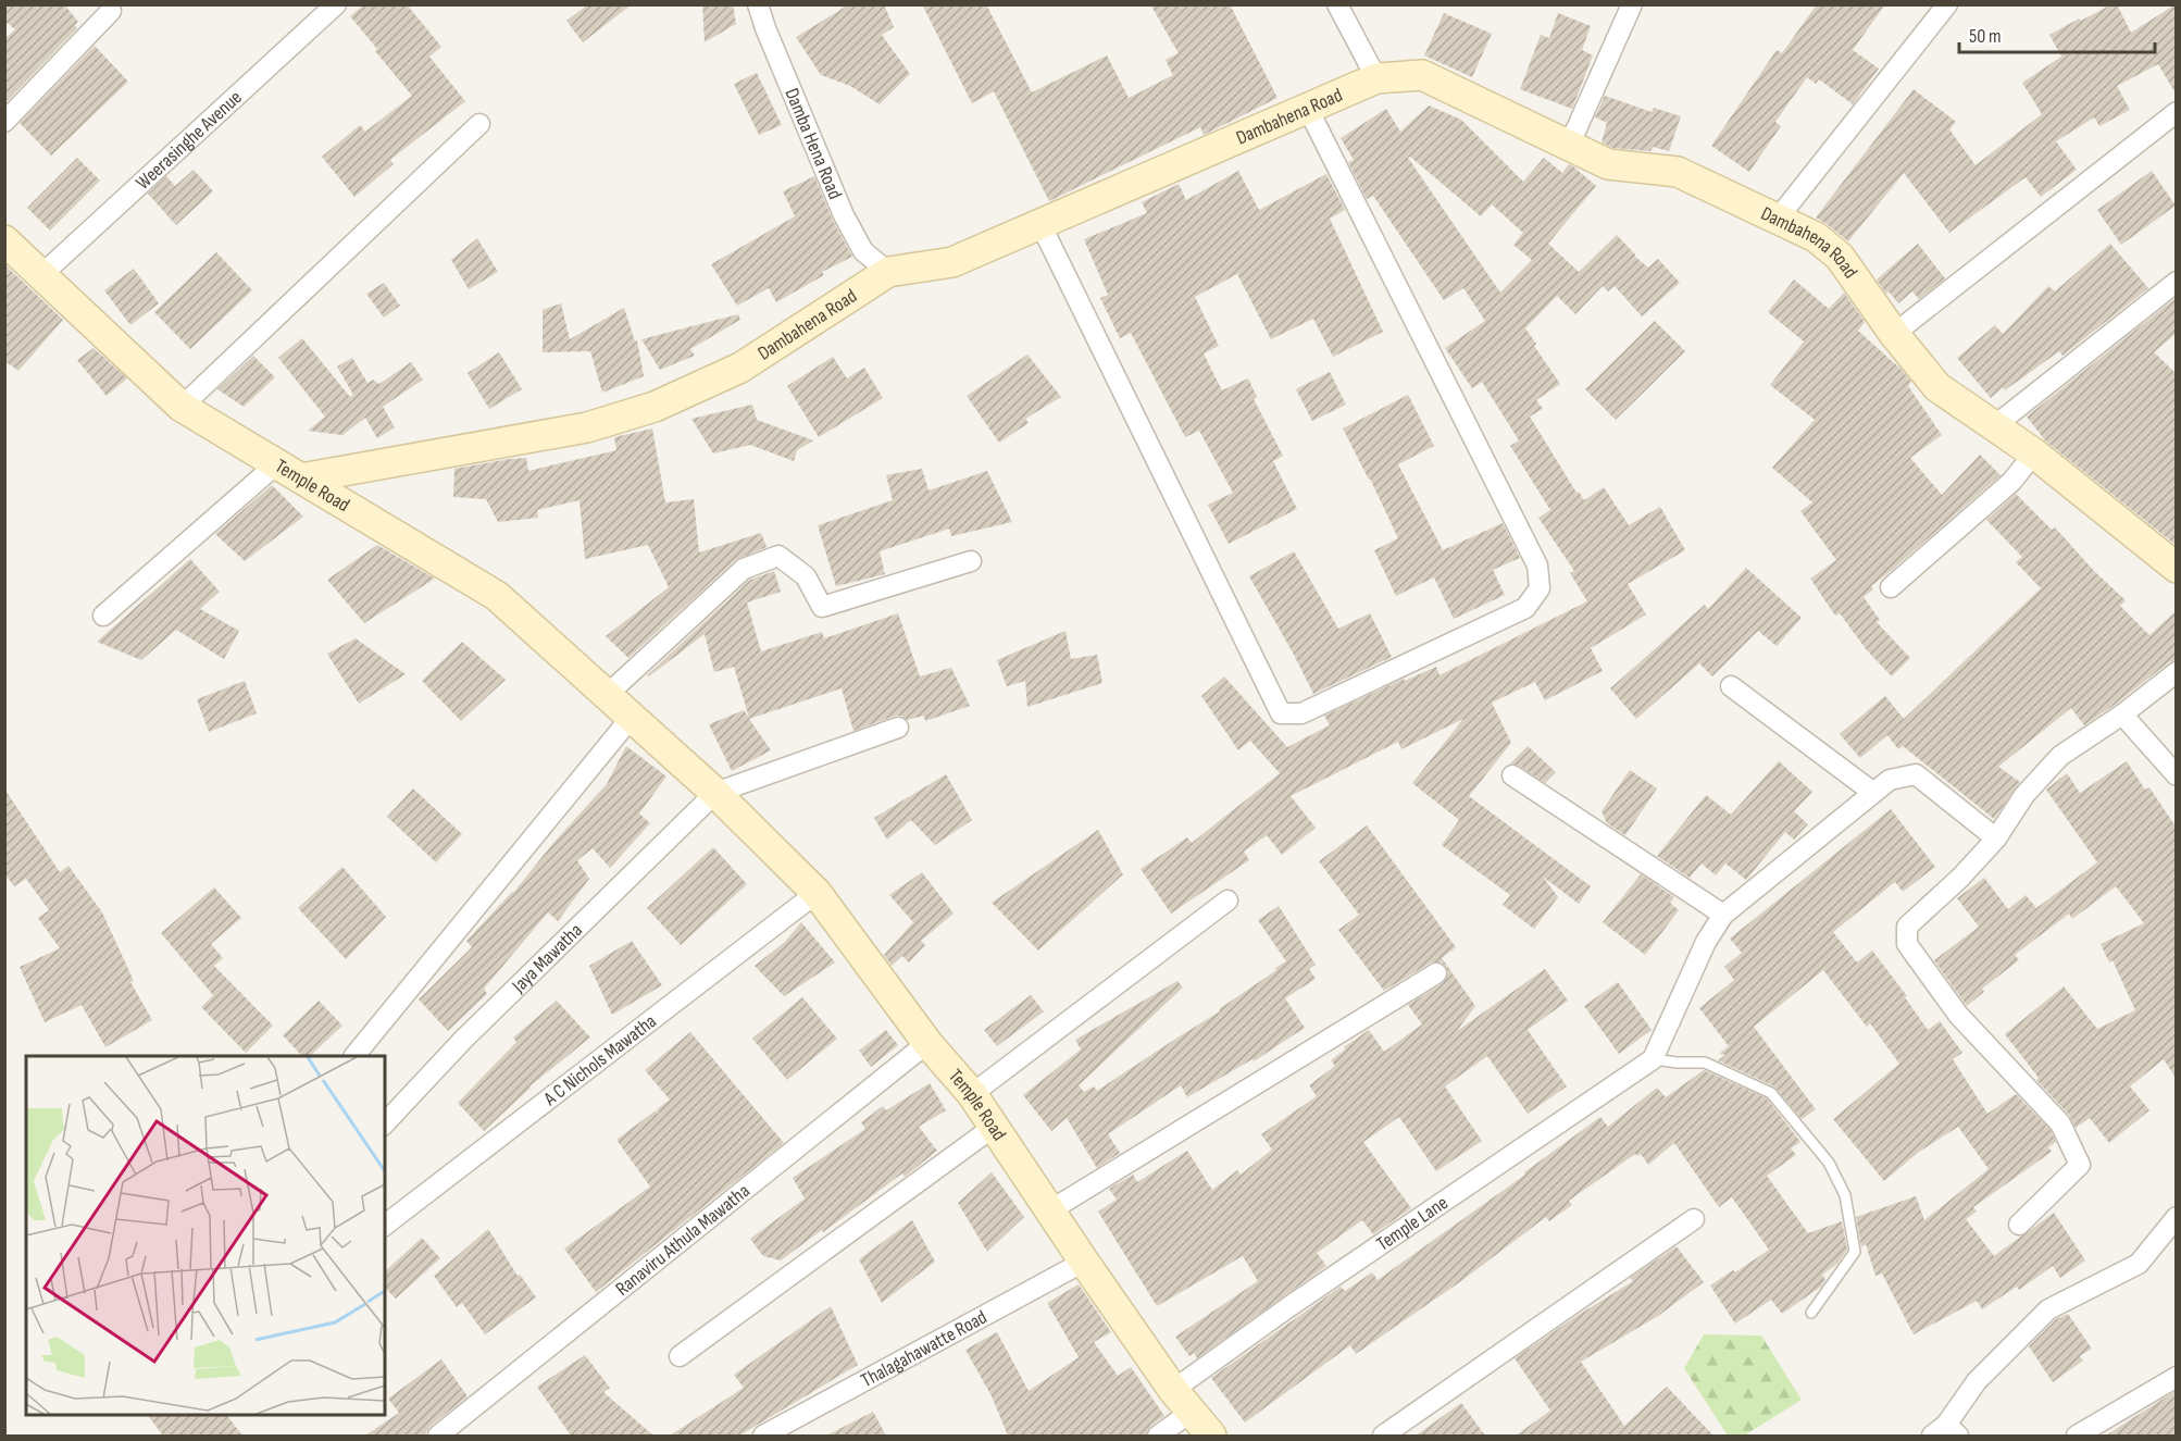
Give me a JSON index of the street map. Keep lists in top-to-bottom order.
{
  "streets": {
    "street": [
      "Dambahena Road",
      "Weerasinghe Avenue",
      "Damba Hena Road",
      "Temple Road",
      "Jaya Mawatha",
      "A C Nichols Mawatha",
      "Temple Lane",
      "Ranaviru Athula Mawatha",
      "Thalagahawatte Road"
    ]
  },
  "crossings": [
    ["Dambahena Road", "Damba Hena Road"],
    ["Dambahena Road", "Temple Road"],
    ["Weerasinghe Avenue", "Temple Road"],
    ["Temple Road", "Jaya Mawatha"],
    ["Temple Road", "A C Nichols Mawatha"],
    ["Temple Road", "Temple Lane"],
    ["Temple Road", "Ranaviru Athula Mawatha"],
    ["Temple Road", "Thalagahawatte Road"]
  ],
  "scale_bar": "50 m"
}
